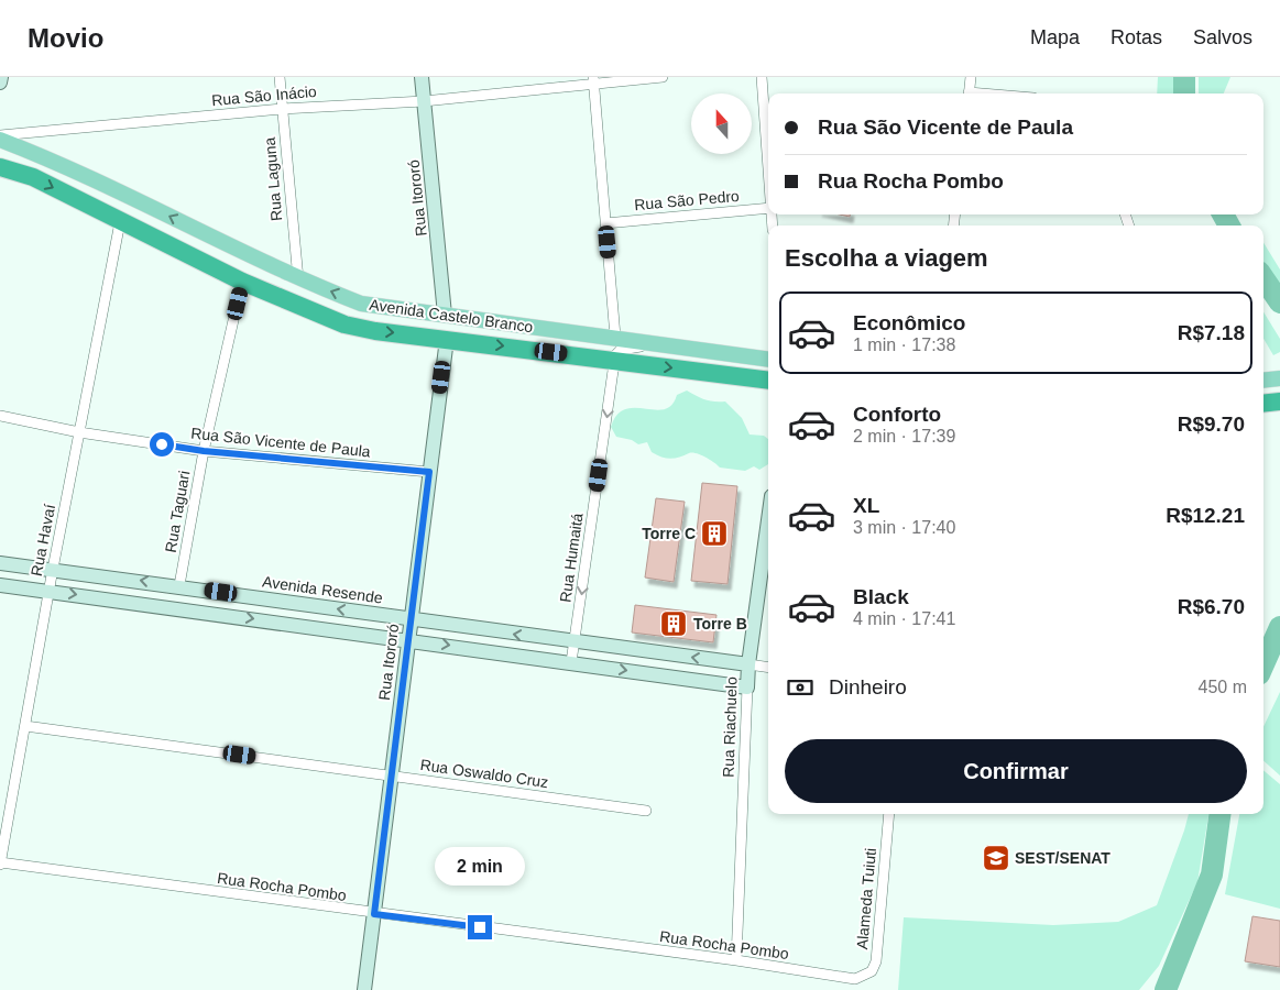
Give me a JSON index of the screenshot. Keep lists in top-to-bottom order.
{
  "streets": {
    "highway": ["Avenida Castelo Branco"],
    "street": [
      "Rua São Inácio",
      "Rua Laguna",
      "Rua Itororó",
      "Rua São Pedro",
      "Rua São Vicente de Paula",
      "Rua Taguari",
      "Rua Havaí",
      "Rua Humaitá",
      "Avenida Resende",
      "Rua Riachuelo",
      "Rua Oswaldo Cruz",
      "Rua Rocha Pombo",
      "Alameda Tuiuti"
    ]
  },
  "crossings": [
    ["Rua São Inácio", "Rua Laguna"],
    ["Rua São Inácio", "Rua Itororó"],
    ["Rua São Inácio", "Avenida Castelo Branco"],
    ["Rua Laguna", "Avenida Castelo Branco"],
    ["Rua Itororó", "Avenida Castelo Branco"],
    ["Rua Itororó", "Rua São Vicente de Paula"],
    ["Rua Itororó", "Avenida Resende"],
    ["Rua Itororó", "Rua Oswaldo Cruz"],
    ["Rua Itororó", "Rua Rocha Pombo"],
    ["Avenida Castelo Branco", "Rua Taguari"],
    ["Avenida Castelo Branco", "Rua Havaí"],
    ["Avenida Castelo Branco", "Rua Humaitá"],
    ["Rua São Vicente de Paula", "Rua Taguari"],
    ["Rua São Vicente de Paula", "Rua Havaí"],
    ["Rua Taguari", "Avenida Resende"],
    ["Rua Havaí", "Avenida Resende"],
    ["Rua Havaí", "Rua Oswaldo Cruz"],
    ["Rua Havaí", "Rua Rocha Pombo"],
    ["Rua Humaitá", "Avenida Resende"],
    ["Avenida Resende", "Rua Riachuelo"],
    ["Rua Riachuelo", "Rua Rocha Pombo"],
    ["Rua Rocha Pombo", "Alameda Tuiuti"]
  ],
  "one_way": ["Rua Humaitá"],
  "places": {
    "building": ["Torre C", "Torre B"],
    "school or university": ["SEST/SENAT"]
  },
  "north": "top",
  "page": {
    "header": "Movio",
    "nav": ["Mapa", "Rotas", "Salvos"],
    "banner": ["Rua São Vicente de Paula", "Rua Rocha Pombo"],
    "heading": "Escolha a viagem",
    "list": [
      {
        "name": "Econômico",
        "note": "1 min · 17:38",
        "value": "R$7.18"
      },
      {
        "name": "Conforto",
        "note": "2 min · 17:39",
        "value": "R$9.70"
      },
      {
        "name": "XL",
        "note": "3 min · 17:40",
        "value": "R$12.21"
      },
      {
        "name": "Black",
        "note": "4 min · 17:41",
        "value": "R$6.70"
      }
    ],
    "pay": ["Dinheiro", "450 m"],
    "buttons": "Confirmar",
    "bubble": "2 min"
  }
}
